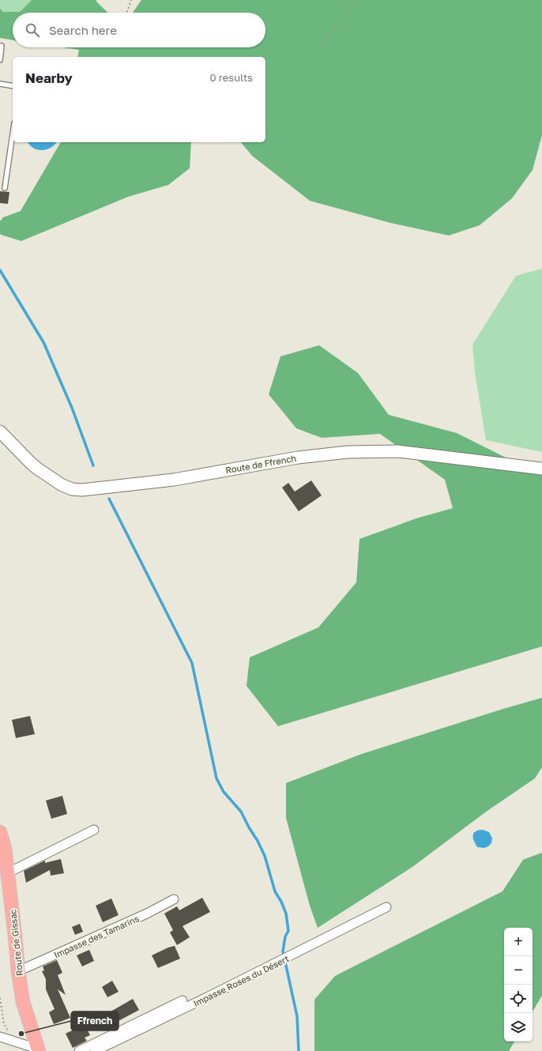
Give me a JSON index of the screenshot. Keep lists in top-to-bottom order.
{
  "streets": {
    "main road": ["Route de Ffrench", "Route de Gissac"],
    "street": ["Impasse des Tamarins", "Impasse Roses du Désert"]
  },
  "crossings": [
    ["Impasse des Tamarins", "Route de Gissac"]
  ],
  "places": ["Ffrench"],
  "page": {
    "search": "Search here",
    "heading": ["Nearby", "0 results"],
    "map_buttons": ["+", "−"]
  }
}
